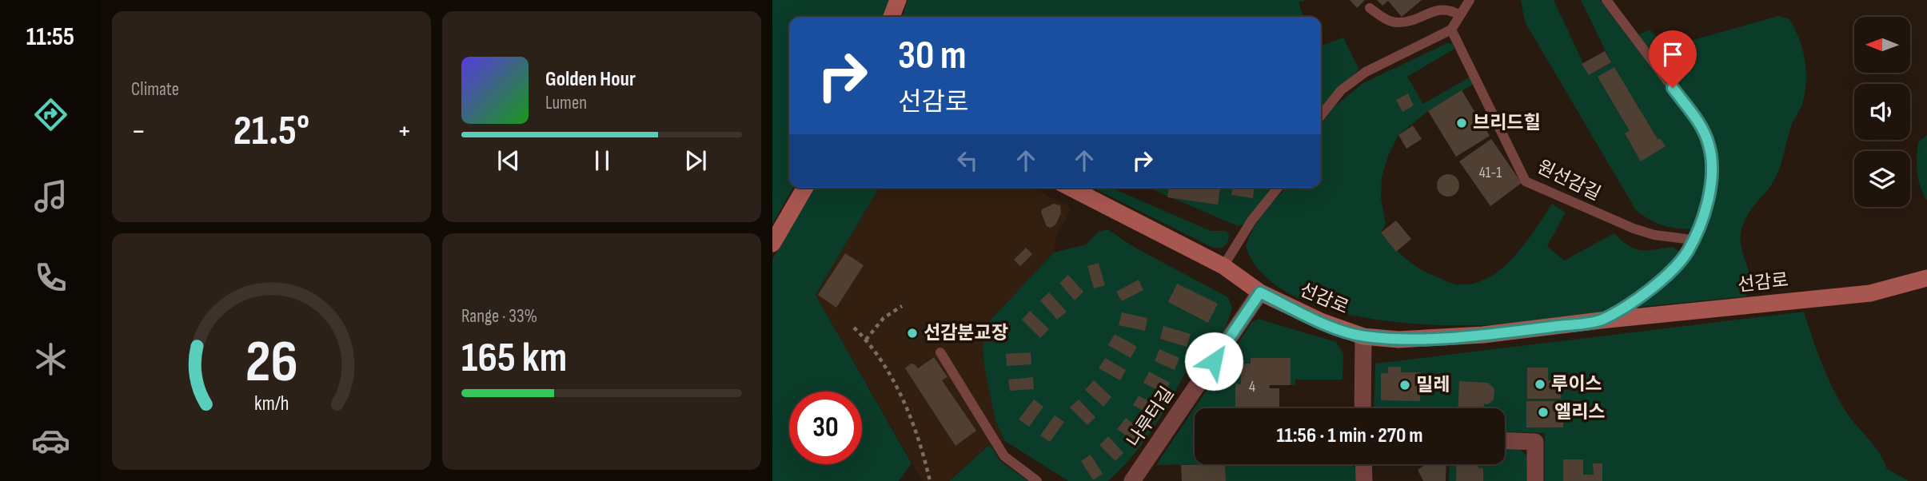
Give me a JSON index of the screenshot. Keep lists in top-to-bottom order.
{
  "streets": {
    "street": ["선감로", "나루터길"],
    "lane": ["원선감길"]
  },
  "crossings": [
    ["원선감길", "선감로"],
    ["선감로", "나루터길"]
  ],
  "places": [
    "브리드힐",
    "선감분교장",
    "루이스",
    "밀레",
    "엘리스"
  ],
  "house_numbers": ["41-1", "4"],
  "north": "left",
  "page": {
    "tabs": "11:55",
    "tile": [
      "Climate",
      ["Range · 33%", "165 km"]
    ],
    "turn": ["30 m", "선감로"],
    "song": ["Golden Hour", "Lumen"],
    "heat": ["−", "21.5°", "+"],
    "limit": "30",
    "trip": "11:56 · 1 min · 270 m",
    "gauge": ["26", "km/h"]
  }
}
